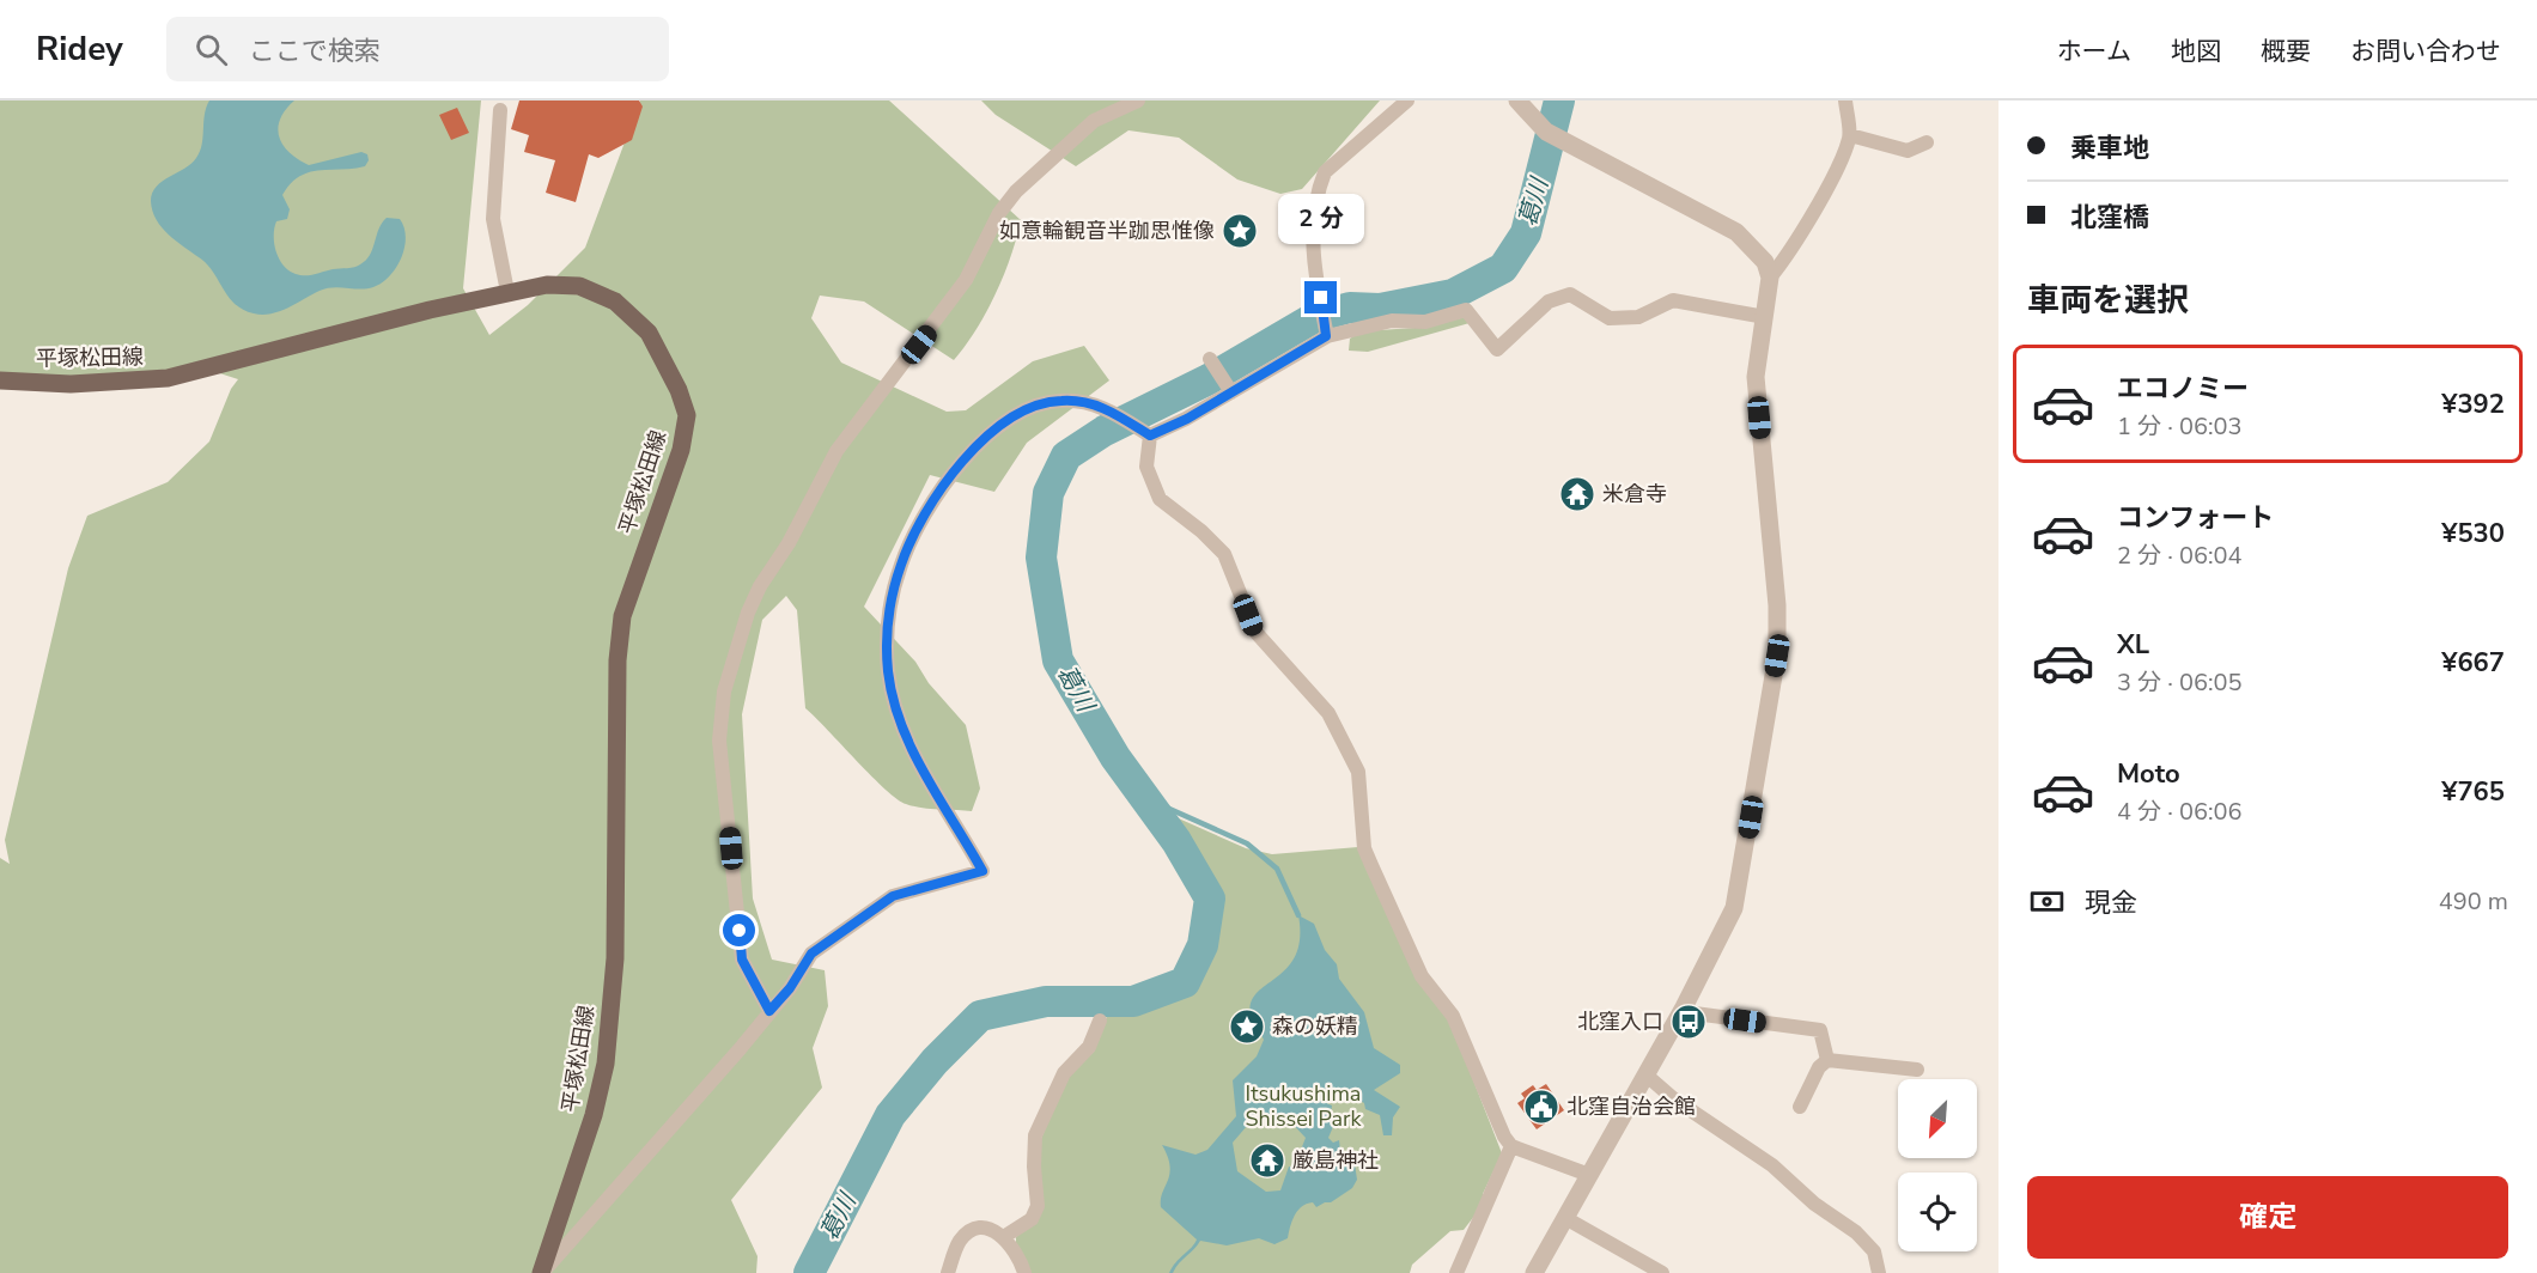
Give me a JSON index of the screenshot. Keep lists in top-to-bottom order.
{
  "streets": {
    "main road": ["平塚松田線"]
  },
  "water": ["葛川"],
  "parks": ["Itsukushima Shissei Park"],
  "places": {
    "place": ["如意輪観音半跏思惟像", "森の妖精"],
    "temple": ["米倉寺", "厳島神社"],
    "bus stop": ["北窪入口"],
    "public building": ["北窪自治会館"]
  },
  "north": "bottom left",
  "page": {
    "header": "Ridey",
    "search": "ここで検索",
    "nav": [
      "ホーム",
      "地図",
      "概要",
      "お問い合わせ"
    ],
    "banner": ["乗車地", "北窪橋"],
    "bubble": "2 分",
    "heading": "車両を選択",
    "list": [
      {
        "name": "エコノミー",
        "note": "1 分 · 06:03",
        "value": "¥392"
      },
      {
        "name": "コンフォート",
        "note": "2 分 · 06:04",
        "value": "¥530"
      },
      {
        "name": "XL",
        "note": "3 分 · 06:05",
        "value": "¥667"
      },
      {
        "name": "Moto",
        "note": "4 分 · 06:06",
        "value": "¥765"
      }
    ],
    "pay": ["現金", "490 m"],
    "buttons": "確定"
  }
}
